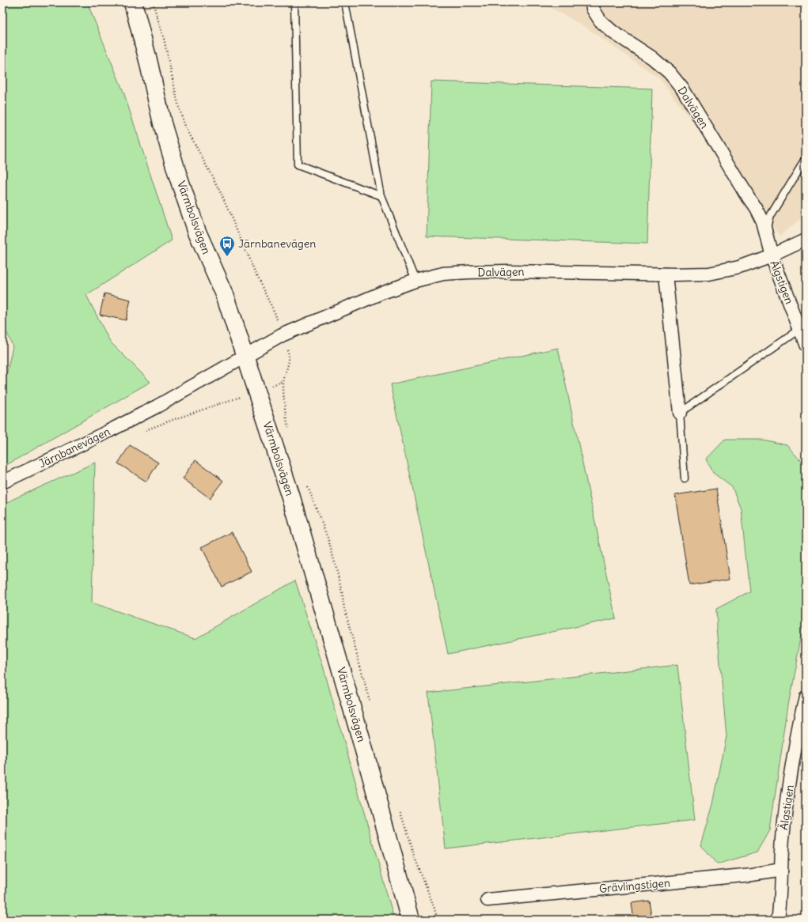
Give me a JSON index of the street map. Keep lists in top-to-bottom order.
{
  "streets": {
    "street": [
      "Dalvägen",
      "Värmbolsvägen",
      "Älgstigen",
      "Järnbanevägen",
      "Grävlingstigen"
    ]
  },
  "crossings": [
    ["Dalvägen", "Värmbolsvägen"],
    ["Dalvägen", "Älgstigen"],
    ["Dalvägen", "Järnbanevägen"],
    ["Värmbolsvägen", "Järnbanevägen"],
    ["Älgstigen", "Grävlingstigen"]
  ],
  "places": {
    "bus stop": ["Järnbanevägen"]
  }
}
